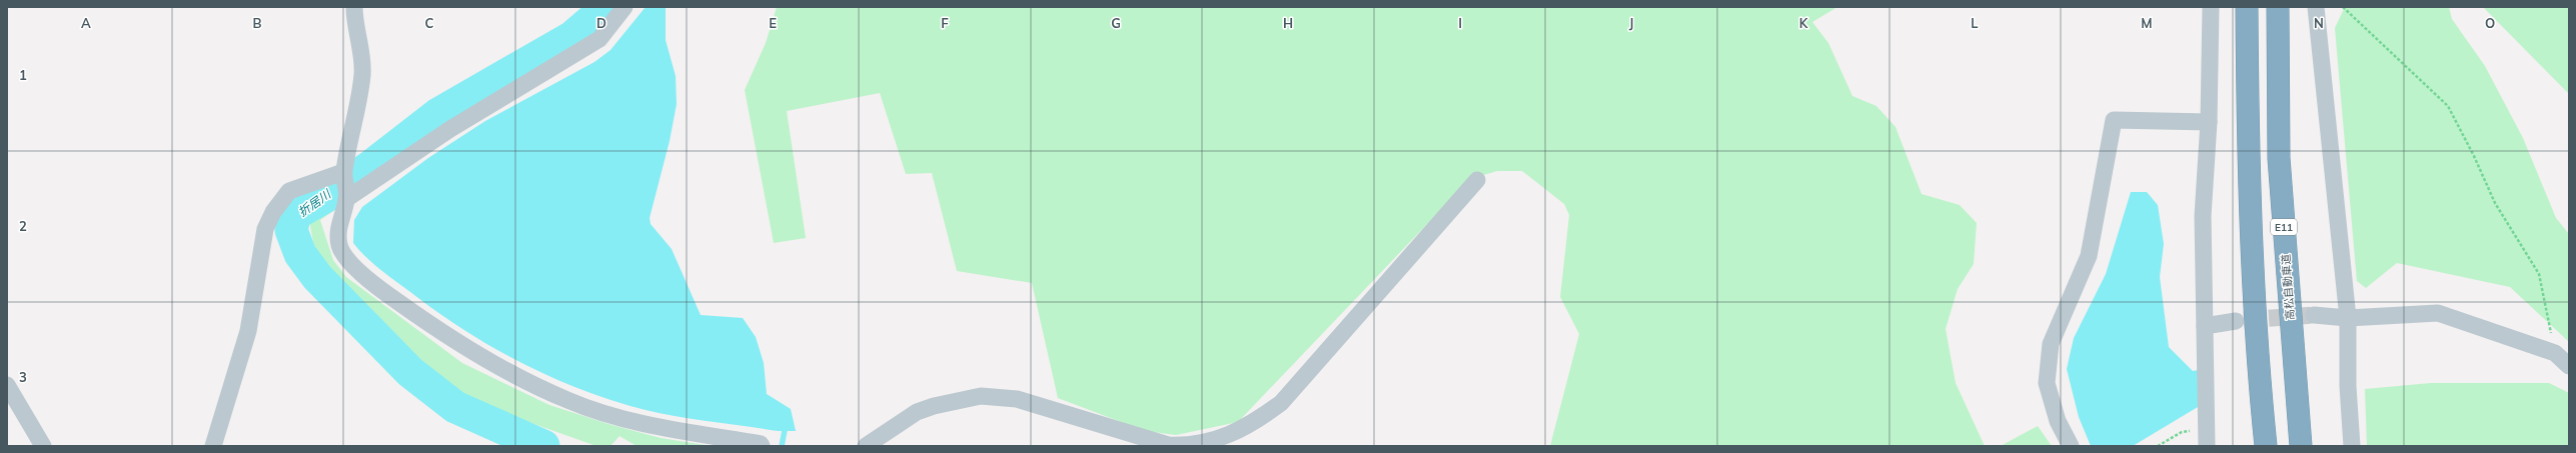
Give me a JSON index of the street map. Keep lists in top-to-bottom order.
{
  "streets": {
    "highway": ["E11", "高松自動車道"]
  },
  "water": ["折居川"],
  "grid": {
    "columns": [
      "A",
      "B",
      "C",
      "D",
      "E",
      "F",
      "G",
      "H",
      "I",
      "J",
      "K",
      "L",
      "M",
      "N",
      "O"
    ],
    "rows": ["1", "2", "3"]
  }
}
